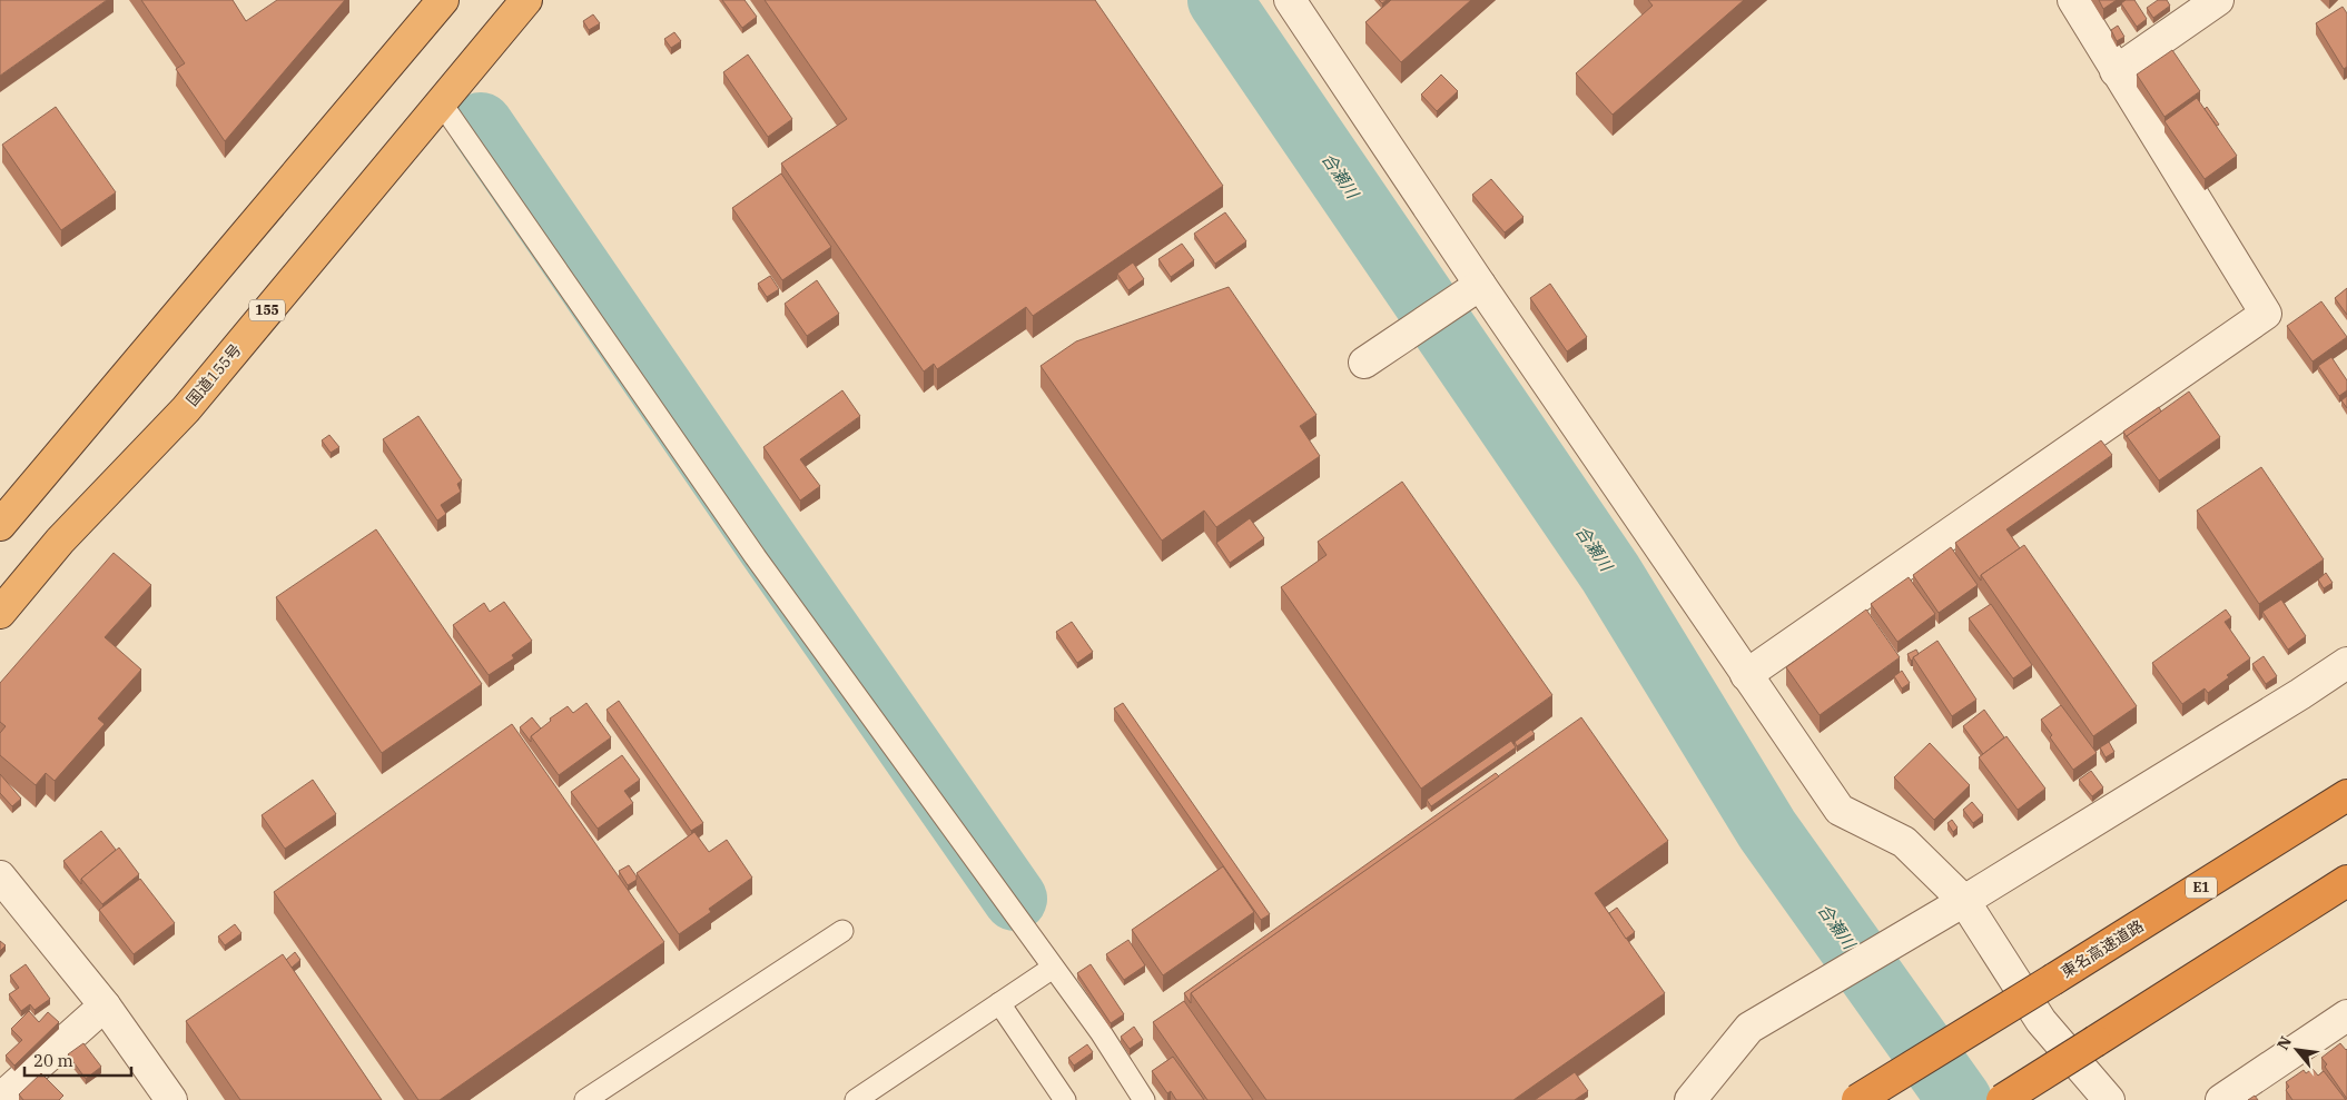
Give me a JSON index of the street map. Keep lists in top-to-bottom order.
{
  "streets": {
    "highway": [
      "155",
      "国道155号",
      "E1",
      "東名高速道路"
    ]
  },
  "water": ["合瀬川"],
  "scale_bar": "20 m",
  "north": "top left"
}
